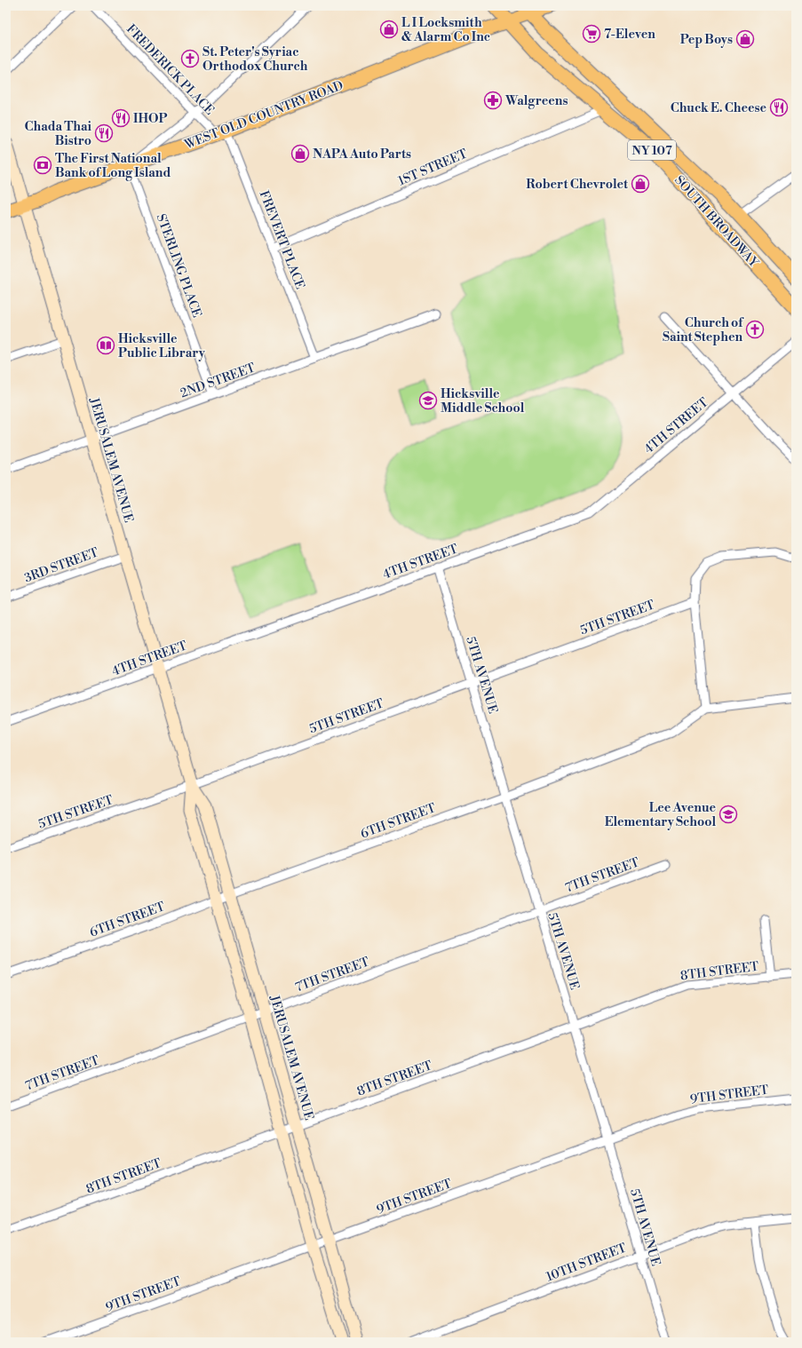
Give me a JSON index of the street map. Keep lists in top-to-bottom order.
{
  "streets": {
    "main road": [
      "WEST OLD COUNTRY ROAD",
      "NY 107",
      "SOUTH BROADWAY",
      "JERUSALEM AVENUE"
    ],
    "street": [
      "FREDERICK PLACE",
      "1ST STREET",
      "FREVERT PLACE",
      "STERLING PLACE",
      "2ND STREET",
      "4TH STREET",
      "3RD STREET",
      "5TH STREET",
      "5TH AVENUE",
      "6TH STREET",
      "7TH STREET",
      "8TH STREET",
      "9TH STREET",
      "10TH STREET"
    ]
  },
  "crossings": [
    ["FREDERICK PLACE", "WEST OLD COUNTRY ROAD"],
    ["FREDERICK PLACE", "FREVERT PLACE"],
    ["WEST OLD COUNTRY ROAD", "SOUTH BROADWAY"],
    ["WEST OLD COUNTRY ROAD", "FREVERT PLACE"],
    ["WEST OLD COUNTRY ROAD", "STERLING PLACE"],
    ["WEST OLD COUNTRY ROAD", "JERUSALEM AVENUE"],
    ["1ST STREET", "SOUTH BROADWAY"],
    ["1ST STREET", "FREVERT PLACE"],
    ["FREVERT PLACE", "2ND STREET"],
    ["STERLING PLACE", "2ND STREET"],
    ["2ND STREET", "JERUSALEM AVENUE"],
    ["4TH STREET", "JERUSALEM AVENUE"],
    ["4TH STREET", "5TH AVENUE"],
    ["JERUSALEM AVENUE", "3RD STREET"],
    ["JERUSALEM AVENUE", "5TH STREET"],
    ["JERUSALEM AVENUE", "6TH STREET"],
    ["JERUSALEM AVENUE", "7TH STREET"],
    ["JERUSALEM AVENUE", "8TH STREET"],
    ["JERUSALEM AVENUE", "9TH STREET"],
    ["5TH STREET", "5TH AVENUE"],
    ["5TH AVENUE", "6TH STREET"],
    ["5TH AVENUE", "7TH STREET"],
    ["5TH AVENUE", "8TH STREET"],
    ["5TH AVENUE", "9TH STREET"],
    ["5TH AVENUE", "10TH STREET"]
  ],
  "places": {
    "shop": [
      "L I Locksmith & Alarm Co Inc",
      "Pep Boys",
      "NAPA Auto Parts",
      "Robert Chevrolet"
    ],
    "supermarket": ["7-Eleven"],
    "church": ["St. Peter's Syriac Orthodox Church", "Church of Saint Stephen"],
    "pharmacy": ["Walgreens"],
    "restaurant": ["Chuck E. Cheese", "IHOP", "Chada Thai Bistro"],
    "bank": ["The First National Bank of Long Island"],
    "library": ["Hicksville Public Library"],
    "school or university": ["Hicksville Middle School", "Lee Avenue Elementary School"]
  }
}
